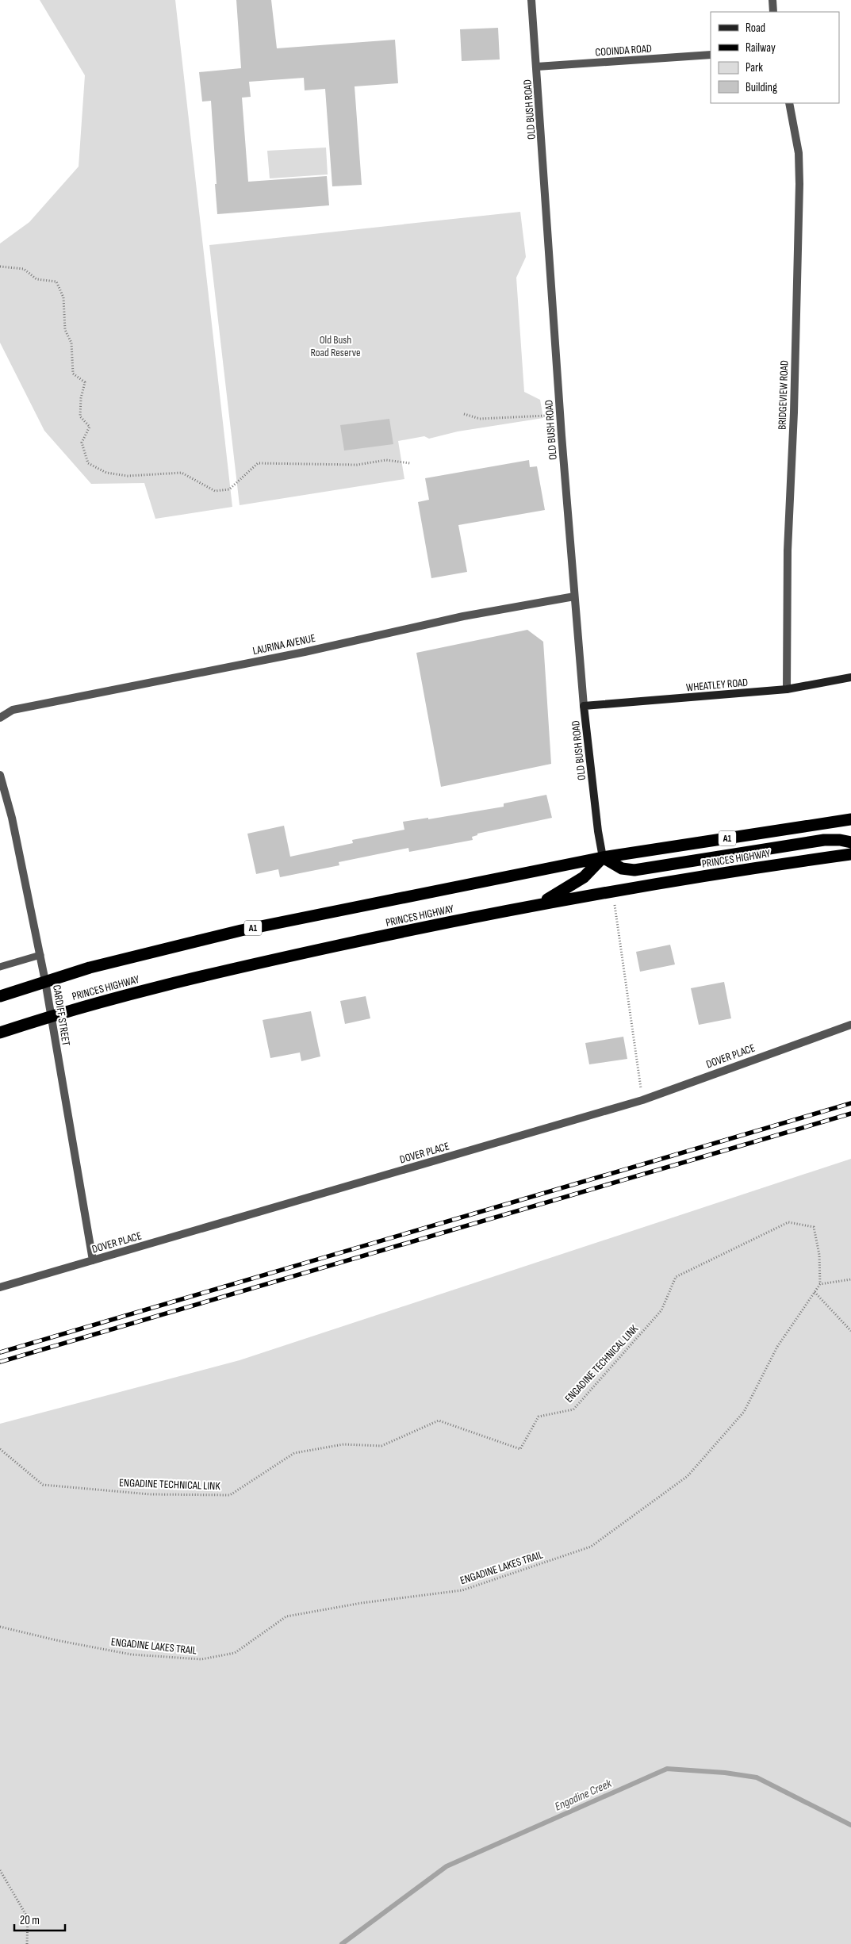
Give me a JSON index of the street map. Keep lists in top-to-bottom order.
{
  "streets": {
    "highway": ["A1", "PRINCES HIGHWAY"],
    "street": [
      "COOINDA ROAD",
      "OLD BUSH ROAD",
      "BRIDGEVIEW ROAD",
      "LAURINA AVENUE",
      "WHEATLEY ROAD",
      "CARDIFF STREET",
      "DOVER PLACE"
    ],
    "path": ["ENGADINE TECHNICAL LINK", "ENGADINE LAKES TRAIL"]
  },
  "crossings": [
    ["COOINDA ROAD", "OLD BUSH ROAD"],
    ["OLD BUSH ROAD", "LAURINA AVENUE"],
    ["OLD BUSH ROAD", "WHEATLEY ROAD"],
    ["OLD BUSH ROAD", "PRINCES HIGHWAY"],
    ["BRIDGEVIEW ROAD", "WHEATLEY ROAD"],
    ["PRINCES HIGHWAY", "CARDIFF STREET"],
    ["CARDIFF STREET", "DOVER PLACE"],
    ["ENGADINE TECHNICAL LINK", "ENGADINE LAKES TRAIL"]
  ],
  "water": ["Engadine Creek"],
  "parks": ["Old Bush Road Reserve"],
  "legend": [
    "Road",
    "Railway",
    "Park",
    "Building"
  ],
  "scale_bar": "20 m"
}
